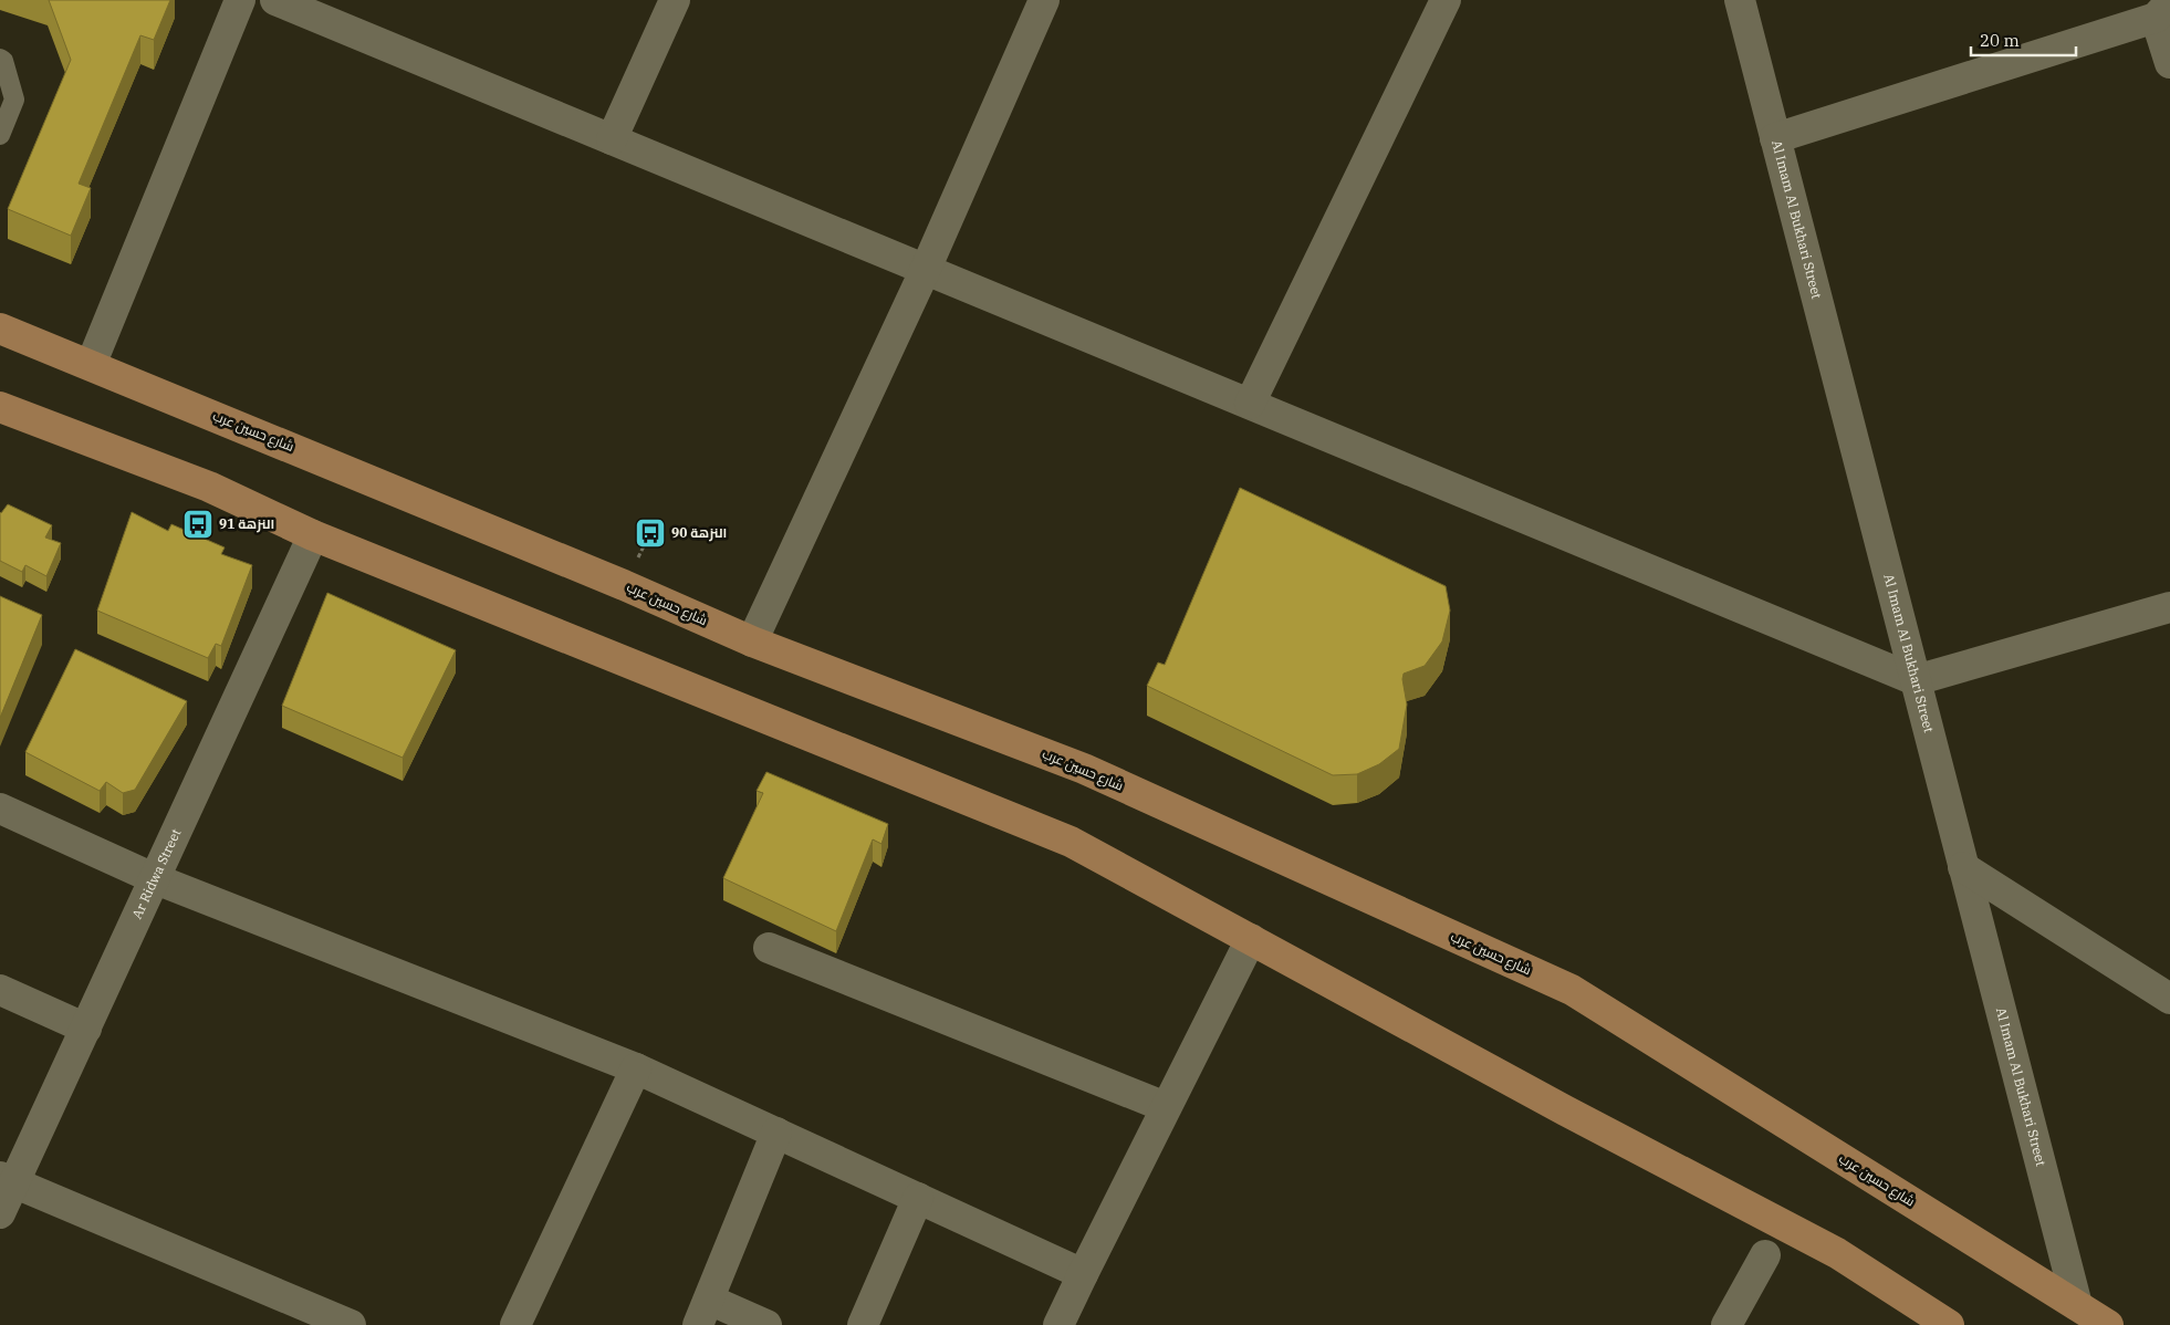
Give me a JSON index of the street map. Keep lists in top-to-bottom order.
{
  "streets": {
    "main road": ["شارع حسين عرب"],
    "street": ["Al Imam Al Bukhari Street", "Ar Ridwa Street"]
  },
  "crossings": [
    ["Al Imam Al Bukhari Street", "شارع حسين عرب"]
  ],
  "places": {
    "bus stop": ["النزهة 91", "النزهة 90"]
  },
  "scale_bar": "20 m"
}
